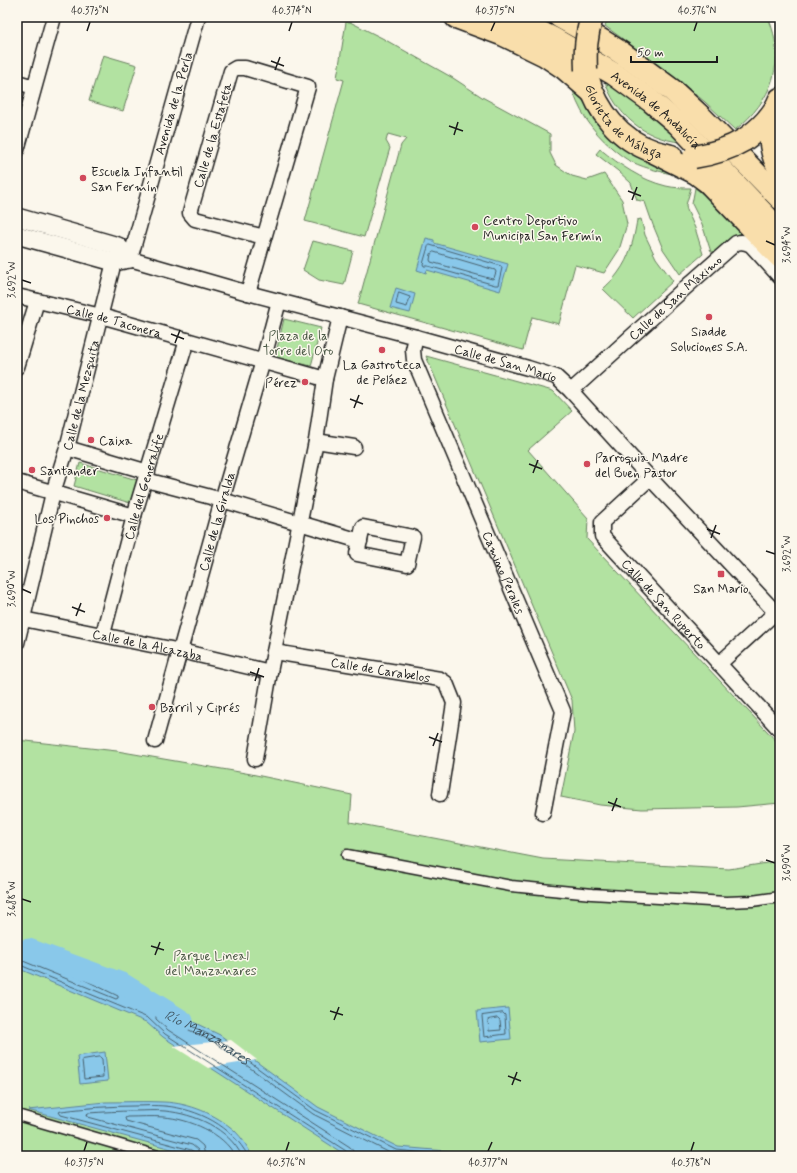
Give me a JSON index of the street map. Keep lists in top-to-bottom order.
{
  "streets": {
    "main road": ["Avenida de Andalucía", "Glorieta de Málaga"],
    "street": [
      "Avenida de la Perla",
      "Calle de la Estafeta",
      "Calle de San Máximo",
      "Calle de Taconera",
      "Calle de San Mario",
      "Calle de la Mezquita",
      "Calle del Generalife",
      "Calle de la Giralda",
      "Camino Perales",
      "Calle de San Ruperto",
      "Calle de la Alcazaba",
      "Calle de Carabelos"
    ]
  },
  "crossings": [
    ["Avenida de la Perla", "Calle de la Mezquita"],
    ["Calle de San Máximo", "Calle de San Mario"],
    ["Calle de Taconera", "Calle de la Mezquita"],
    ["Calle de Taconera", "Calle del Generalife"],
    ["Calle de Taconera", "Calle de la Giralda"],
    ["Calle de San Mario", "Camino Perales"],
    ["Calle de San Mario", "Calle de San Ruperto"],
    ["Calle de la Mezquita", "Calle de la Alcazaba"],
    ["Calle del Generalife", "Calle de la Alcazaba"],
    ["Calle de la Giralda", "Calle de la Alcazaba"]
  ],
  "water": ["Río Manzanares"],
  "parks": ["Plaza de la Torre del Oro", "Parque Lineal del Manzanares"],
  "places": {
    "other": [
      "Escuela Infantil San Fermín",
      "Centro Deportivo Municipal San Fermín",
      "Siadde Soluciones S.A.",
      "La Gastroteca de Peláez",
      "Pérez",
      "Caixa",
      "Parroquia Madre del Buen Pastor",
      "Santander",
      "Los Pinchos",
      "Barril y Ciprés"
    ],
    "transit": ["San Mario"]
  },
  "scale_bar": "50 m",
  "coordinates": [
    "40.373°N",
    "40.374°N",
    "40.375°N",
    "40.376°N",
    "3.694°W",
    "3.692°W",
    "3.690°W",
    "3.688°W",
    "40.377°N",
    "40.378°N"
  ]
}
